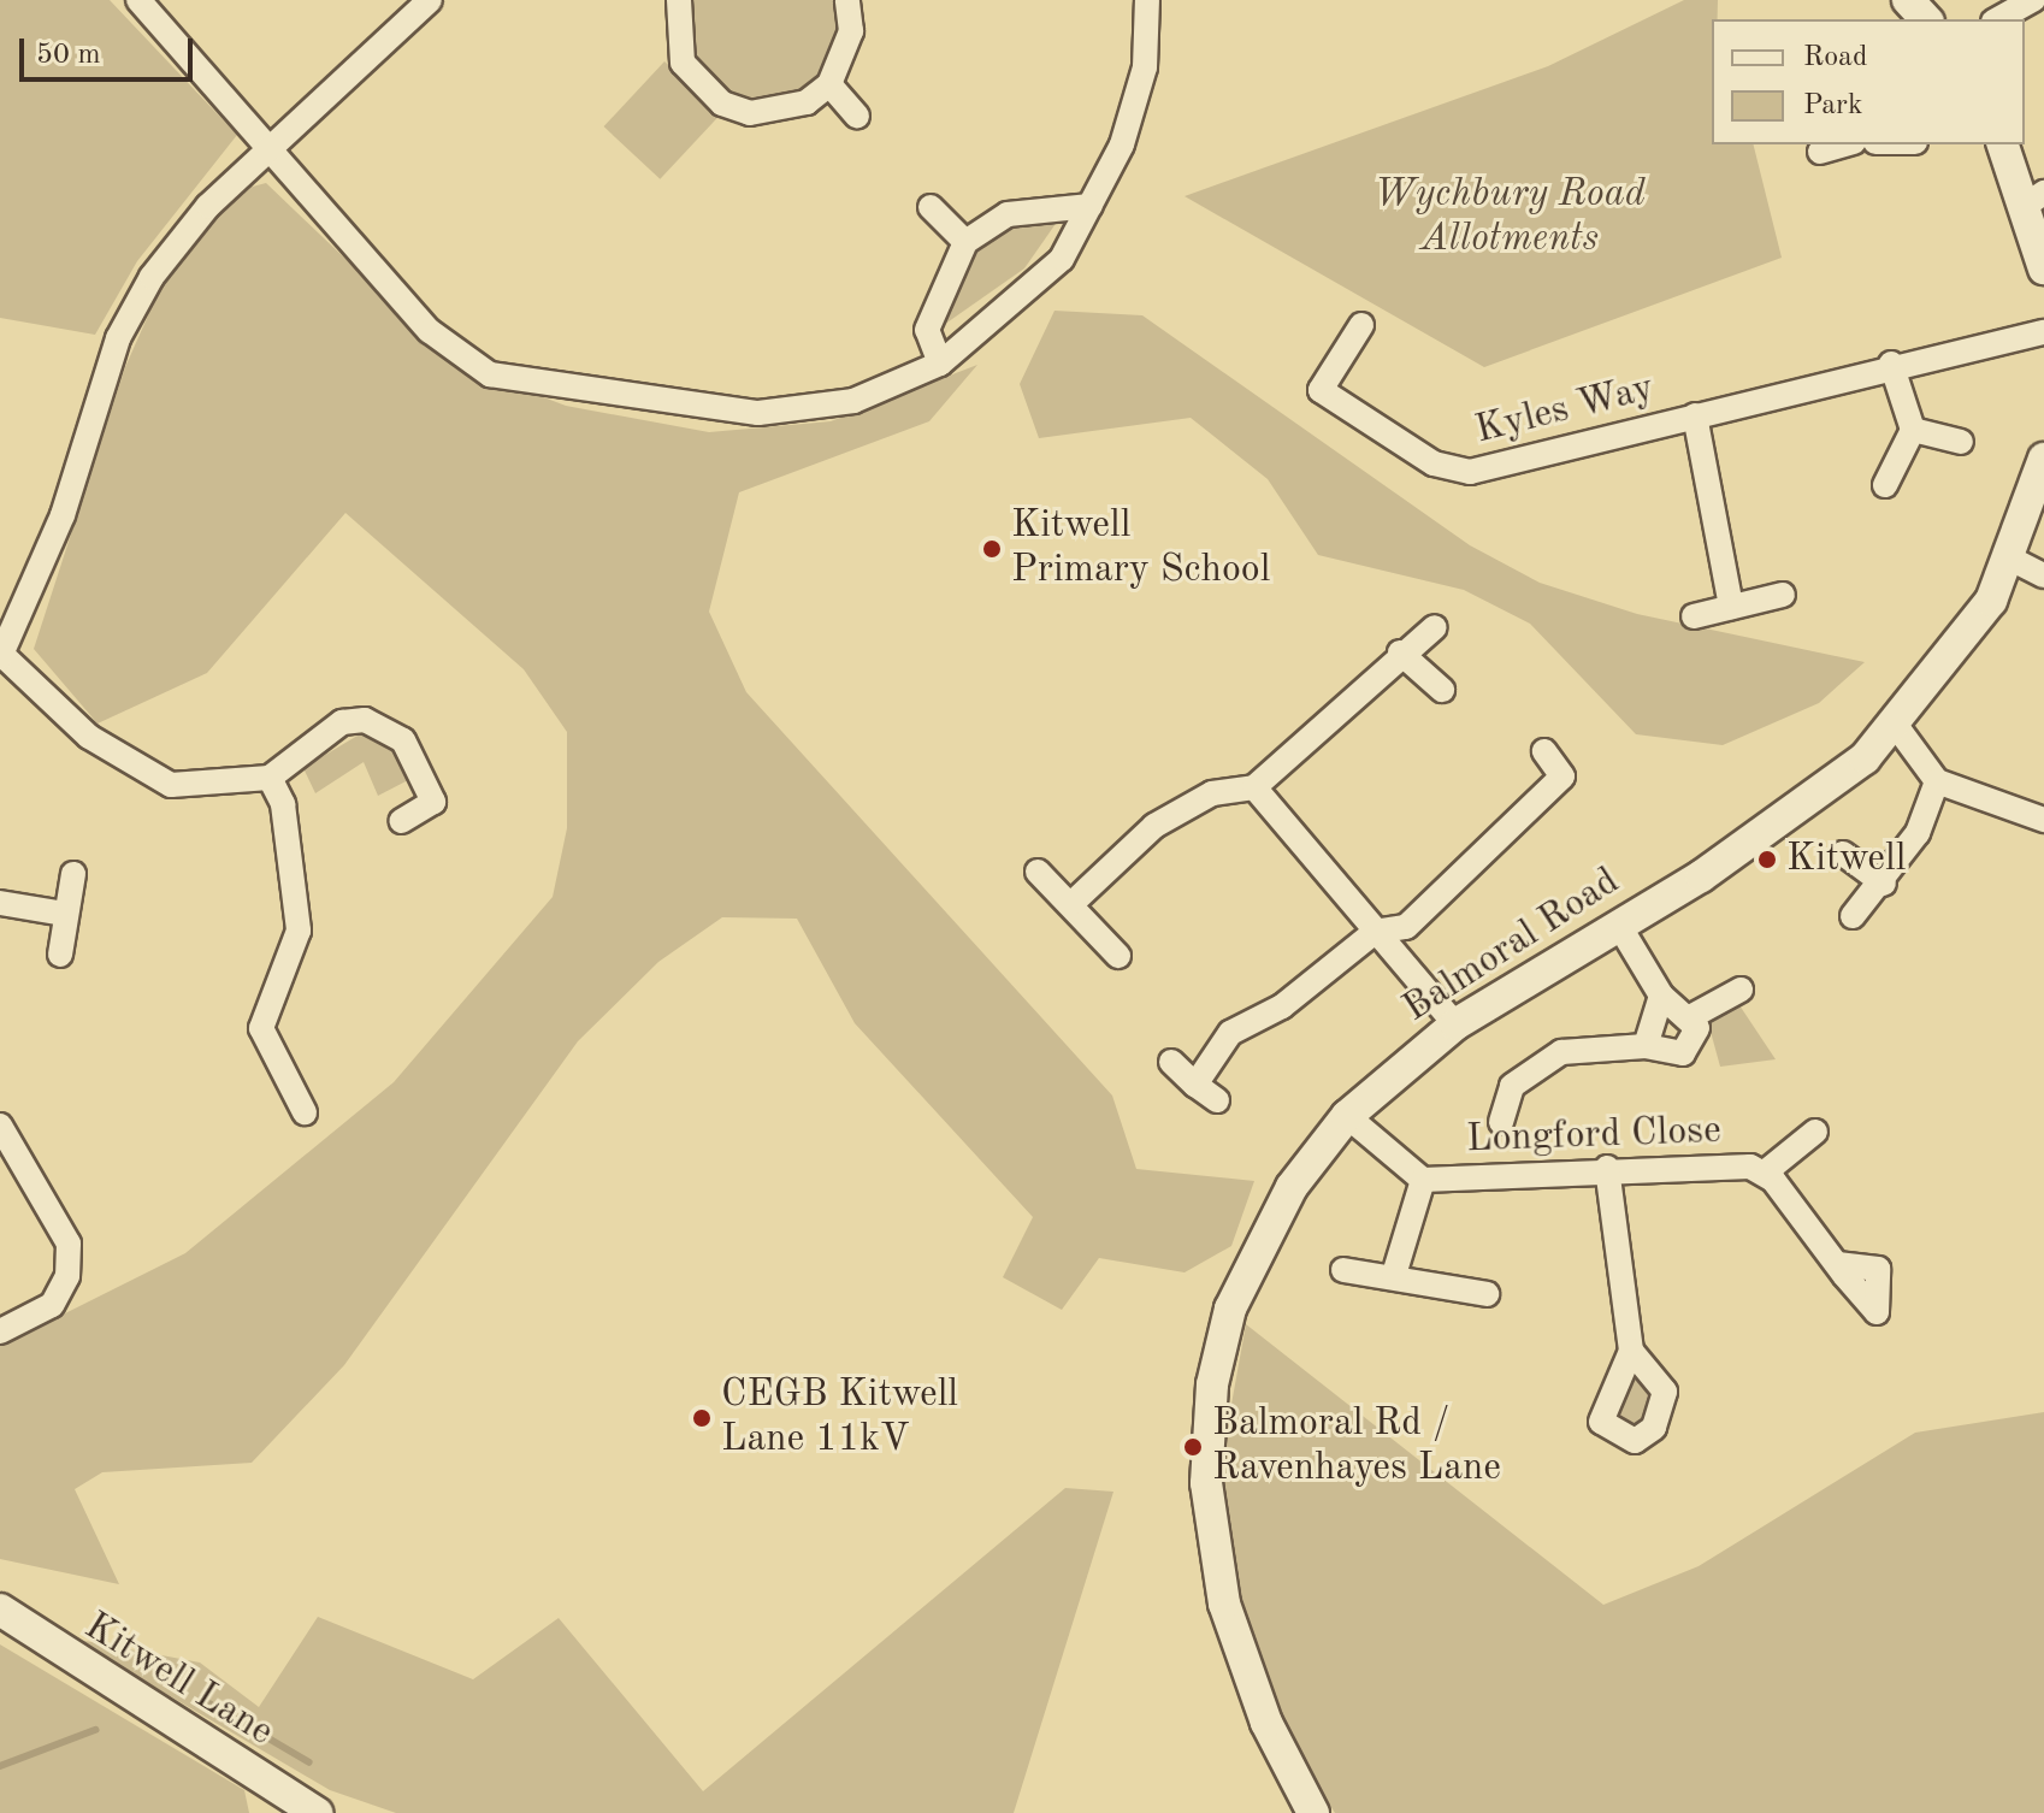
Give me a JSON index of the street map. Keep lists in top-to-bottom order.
{
  "streets": {
    "street": [
      "Kyles Way",
      "Balmoral Road",
      "Longford Close",
      "Kitwell Lane"
    ]
  },
  "crossings": [
    ["Balmoral Road", "Longford Close"]
  ],
  "parks": ["Wychbury Road Allotments"],
  "places": [
    "Kitwell Primary School",
    "Kitwell",
    "CEGB Kitwell Lane 11kV",
    "Balmoral Rd / Ravenhayes Lane"
  ],
  "legend": ["Road", "Park"],
  "scale_bar": "50 m"
}
